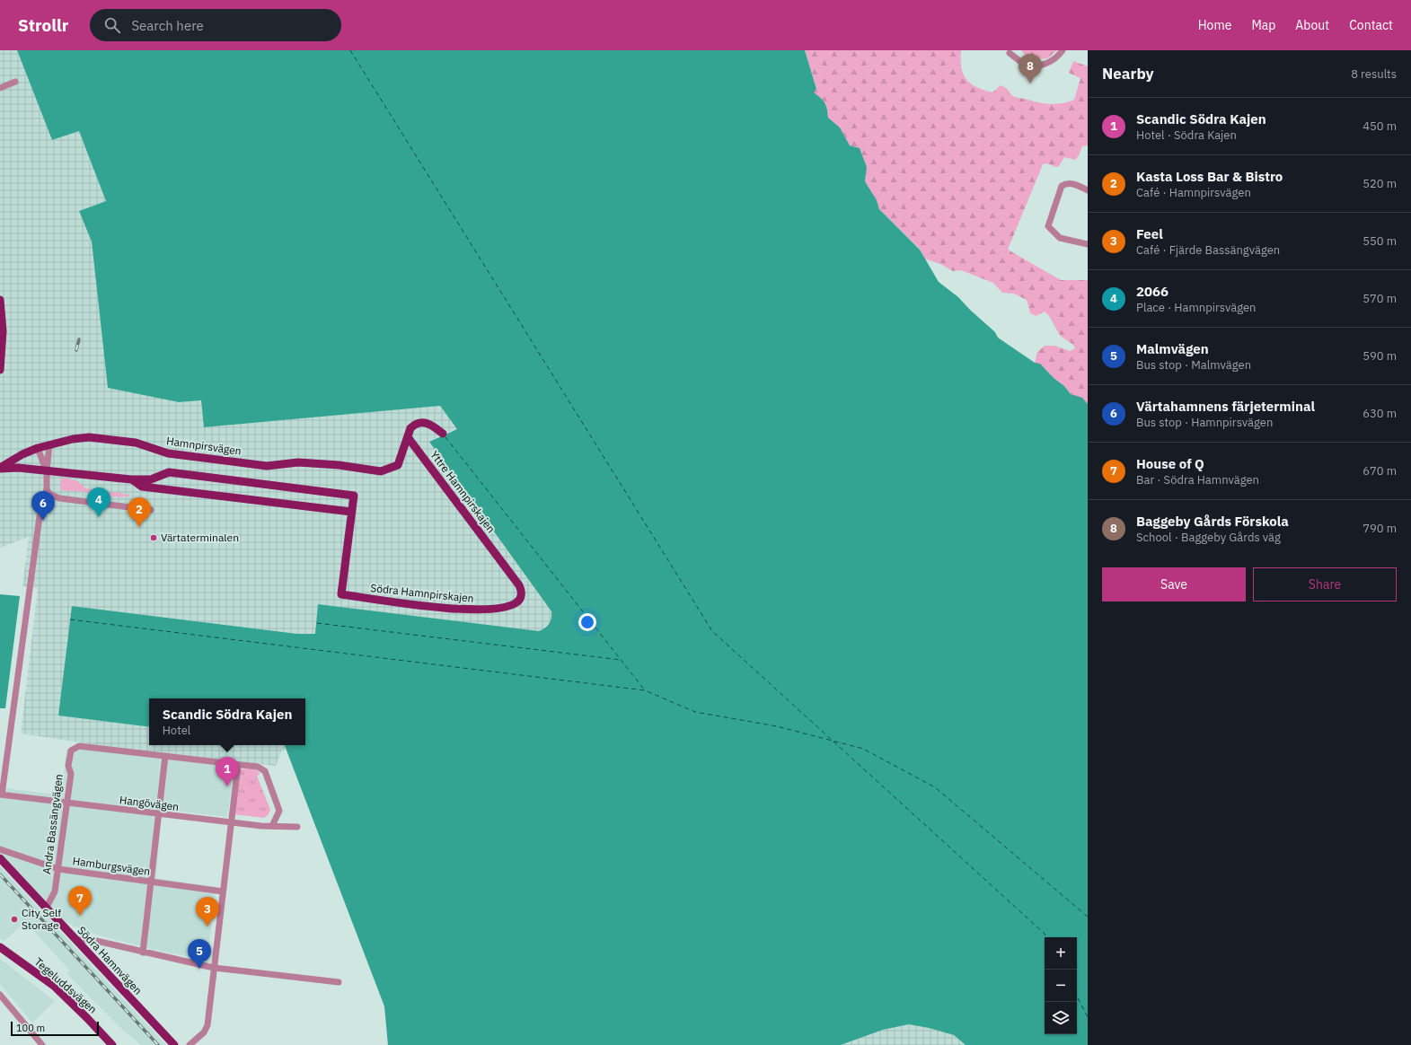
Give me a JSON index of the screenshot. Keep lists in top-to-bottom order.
{
  "streets": {
    "main road": [
      "Hamnpirsvägen",
      "Yttre Hamnpirskajen",
      "Södra Hamnpirskajen",
      "Södra Hamnvägen",
      "Tegeluddsvägen"
    ],
    "street": ["Hangövägen", "Andra Bassängvägen", "Hamburgsvägen"]
  },
  "crossings": [
    ["Hamnpirsvägen", "Yttre Hamnpirskajen"],
    ["Hamnpirsvägen", "Södra Hamnpirskajen"],
    ["Yttre Hamnpirskajen", "Södra Hamnpirskajen"],
    ["Hangövägen", "Andra Bassängvägen"],
    ["Andra Bassängvägen", "Hamburgsvägen"],
    ["Andra Bassängvägen", "Södra Hamnvägen"]
  ],
  "places": ["Värtaterminalen", "City Self Storage"],
  "scale_bar": "100 m",
  "page": {
    "header": "Strollr",
    "search": "Search here",
    "nav": [
      "Home",
      "Map",
      "About",
      "Contact"
    ],
    "heading": ["Nearby", "8 results"],
    "pins": [
      "8",
      "4",
      "6",
      "2",
      "1",
      "7",
      "3",
      "5"
    ],
    "list": [
      {
        "mark": "1",
        "name": "Scandic Södra Kajen",
        "note": "Hotel · Södra Kajen",
        "value": "450 m"
      },
      {
        "mark": "2",
        "name": "Kasta Loss Bar & Bistro",
        "note": "Café · Hamnpirsvägen",
        "value": "520 m"
      },
      {
        "mark": "3",
        "name": "Feel",
        "note": "Café · Fjärde Bassängvägen",
        "value": "550 m"
      },
      {
        "mark": "4",
        "name": "2066",
        "note": "Place · Hamnpirsvägen",
        "value": "570 m"
      },
      {
        "mark": "5",
        "name": "Malmvägen",
        "note": "Bus stop · Malmvägen",
        "value": "590 m"
      },
      {
        "mark": "6",
        "name": "Värtahamnens färjeterminal",
        "note": "Bus stop · Hamnpirsvägen",
        "value": "630 m"
      },
      {
        "mark": "7",
        "name": "House of Q",
        "note": "Bar · Södra Hamnvägen",
        "value": "670 m"
      },
      {
        "mark": "8",
        "name": "Baggeby Gårds Förskola",
        "note": "School · Baggeby Gårds väg",
        "value": "790 m"
      }
    ],
    "buttons": ["Save", "Share"],
    "popup": ["Scandic Södra Kajen", "Hotel"],
    "map_buttons": ["+", "−"],
    "scale": "100 m"
  }
}
